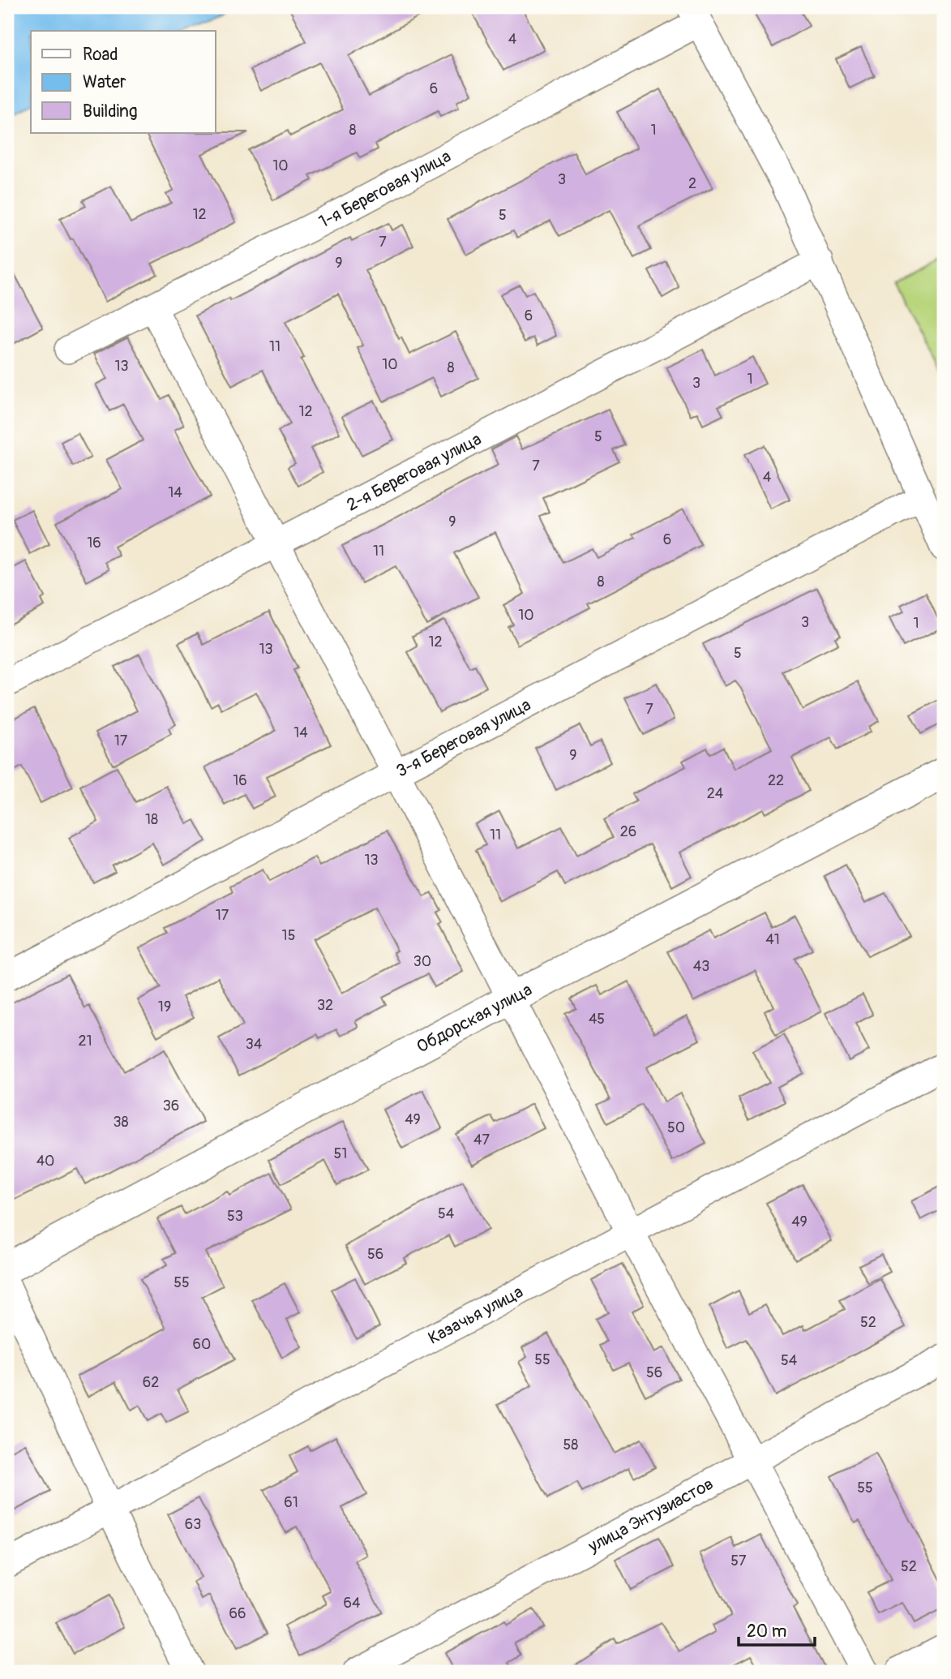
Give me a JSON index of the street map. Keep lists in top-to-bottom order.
{
  "streets": {
    "street": [
      "1-я Береговая улица",
      "2-я Береговая улица",
      "3-я Береговая улица",
      "Обдорская улица",
      "Казачья улица",
      "улица Энтузиастов"
    ]
  },
  "house_numbers": [
    "4",
    "6",
    "8",
    "1",
    "10",
    "3",
    "2",
    "12",
    "5",
    "7",
    "9",
    "6",
    "11",
    "10",
    "13",
    "8",
    "1",
    "3",
    "12",
    "5",
    "7",
    "4",
    "14",
    "9",
    "6",
    "16",
    "11",
    "8",
    "10",
    "3",
    "1",
    "12",
    "13",
    "5",
    "7",
    "14",
    "17",
    "9",
    "16",
    "22",
    "24",
    "18",
    "26",
    "11",
    "13",
    "17",
    "15",
    "41",
    "30",
    "43",
    "32",
    "19",
    "45",
    "21",
    "34",
    "36",
    "49",
    "38",
    "50",
    "47",
    "51",
    "40",
    "54",
    "53",
    "49",
    "56",
    "55",
    "52",
    "60",
    "55",
    "54",
    "56",
    "62",
    "58",
    "55",
    "61",
    "63",
    "57",
    "52",
    "64",
    "66"
  ],
  "legend": ["Road", "Water", "Building"],
  "scale_bar": "20 m"
}
